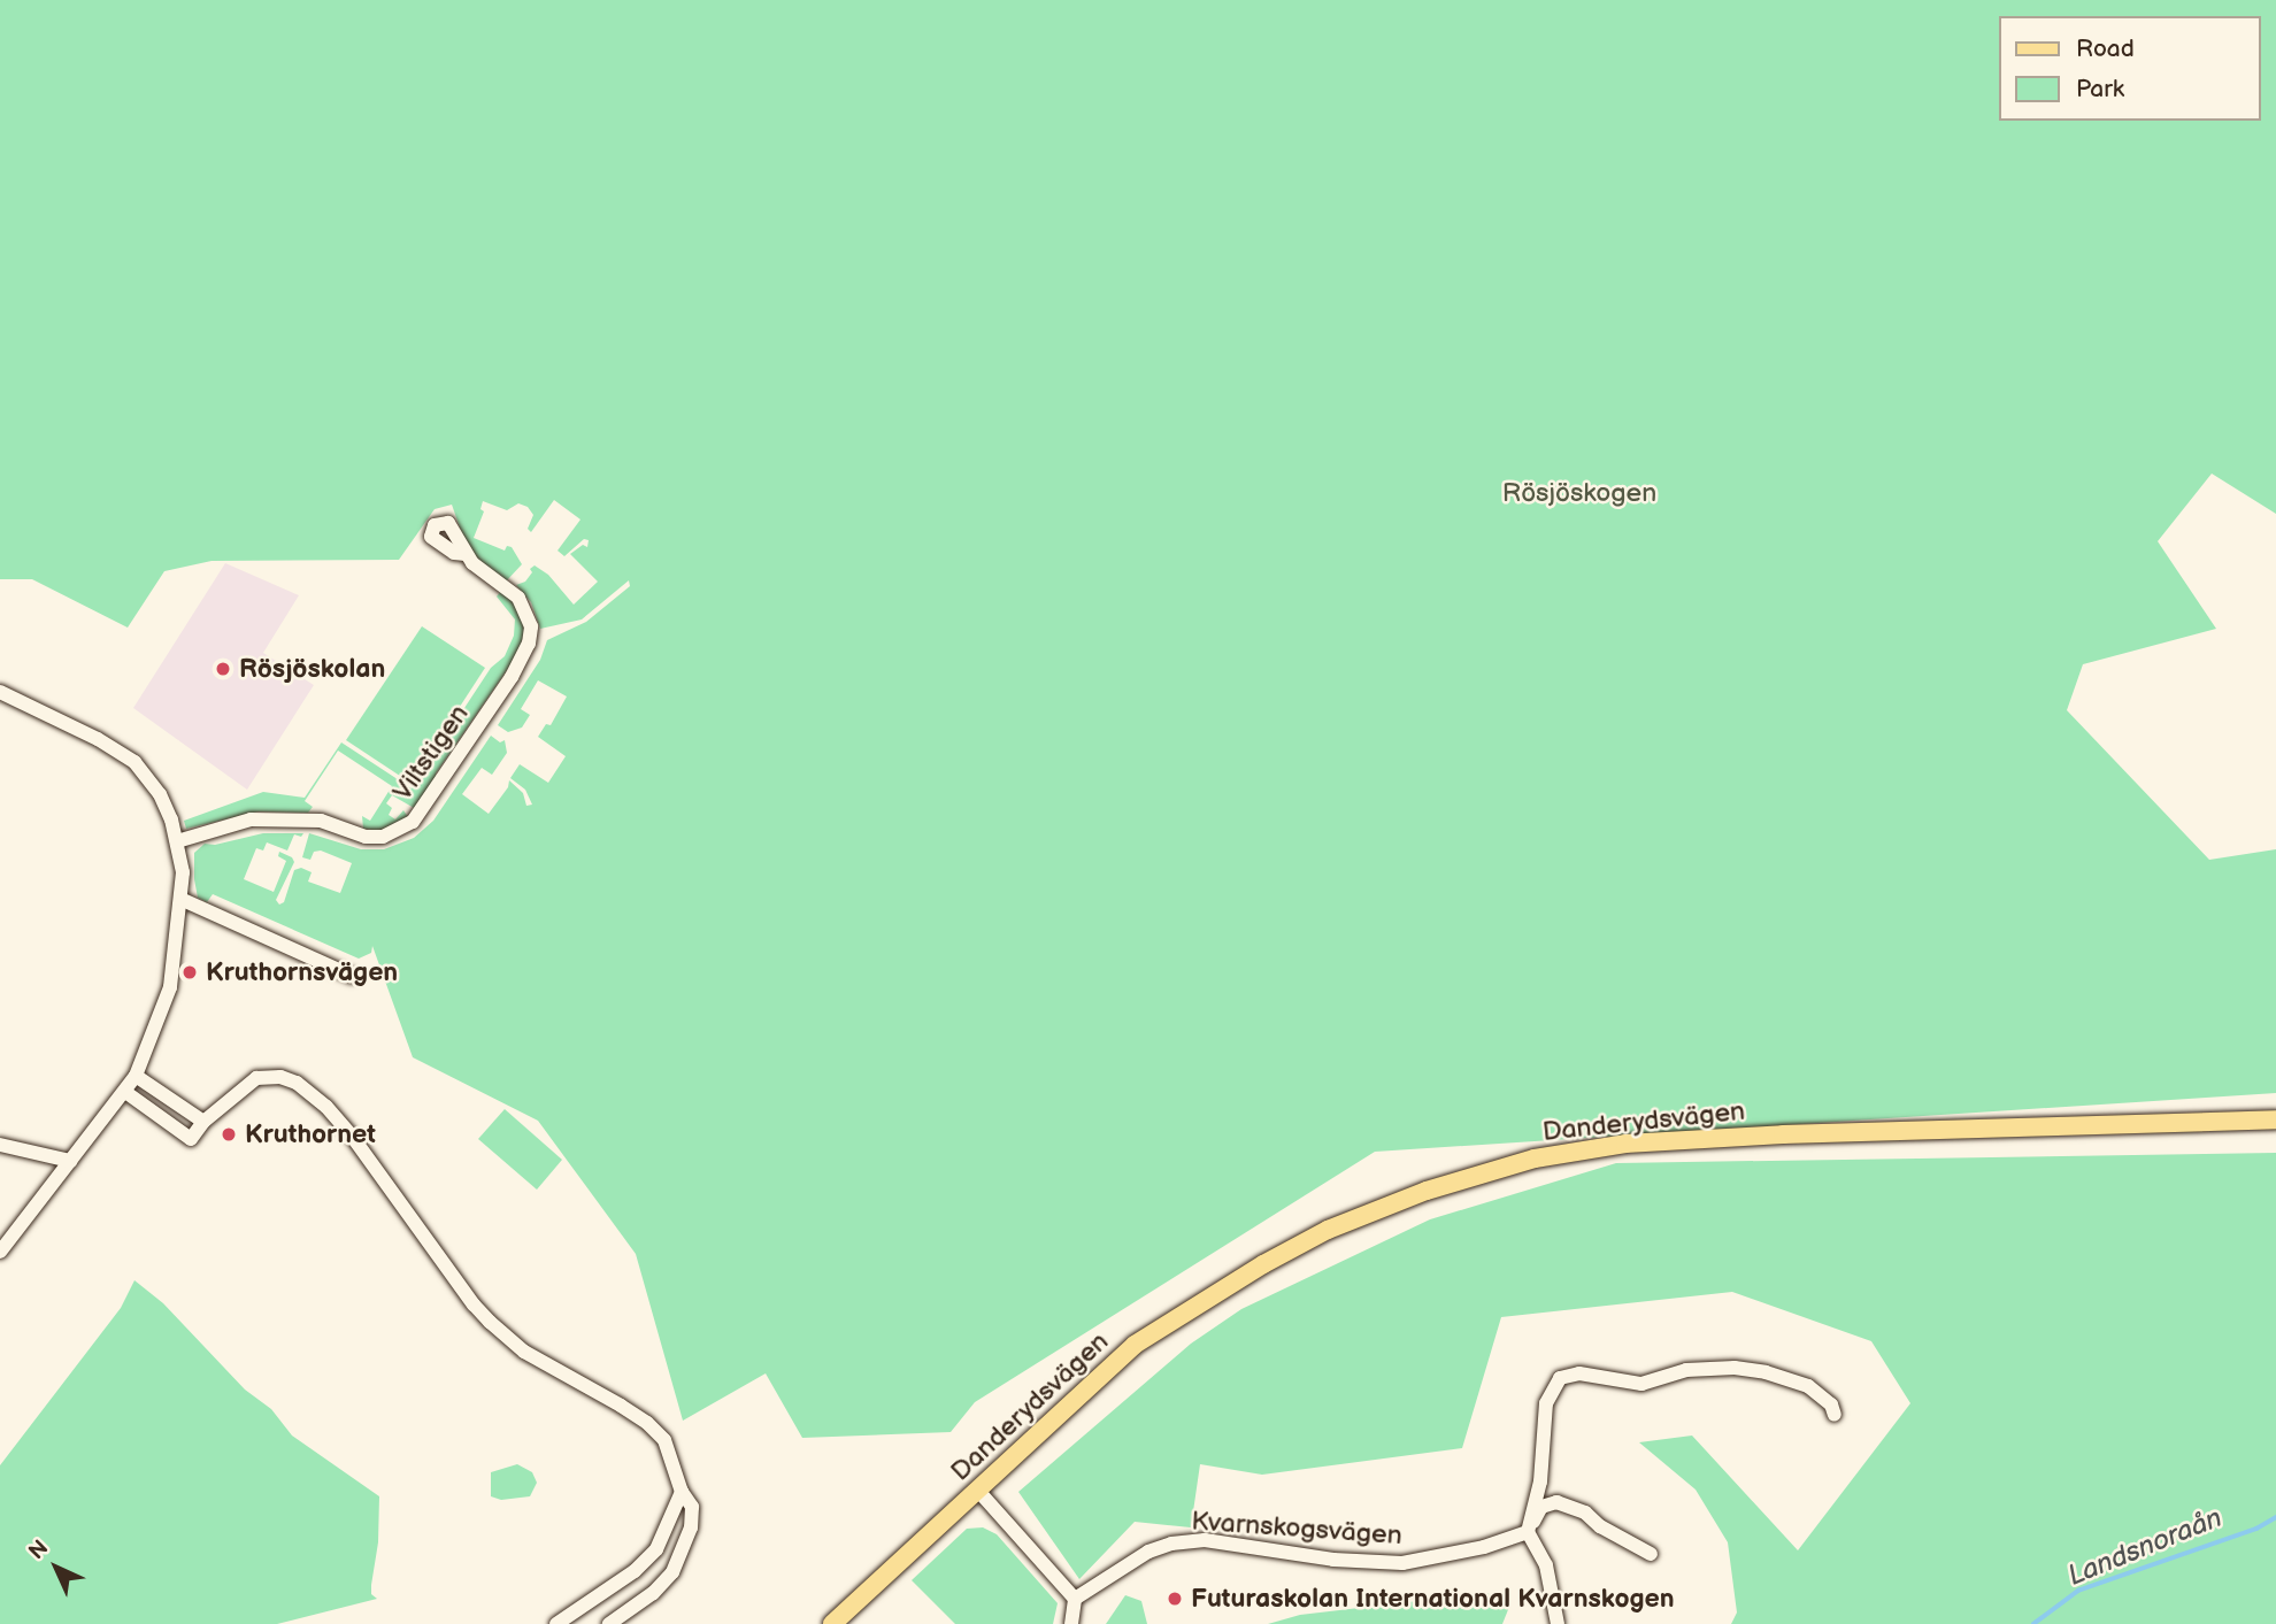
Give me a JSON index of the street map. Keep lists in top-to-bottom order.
{
  "streets": {
    "main road": ["Danderydsvägen"],
    "street": ["Viltstigen", "Kvarnskogsvägen"]
  },
  "water": ["Landsnoraån"],
  "parks": ["Rösjöskogen"],
  "places": [
    "Rösjöskolan",
    "Kruthornsvägen",
    "Kruthornet",
    "Futuraskolan International Kvarnskogen"
  ],
  "legend": ["Road", "Park"],
  "north": "top left"
}
